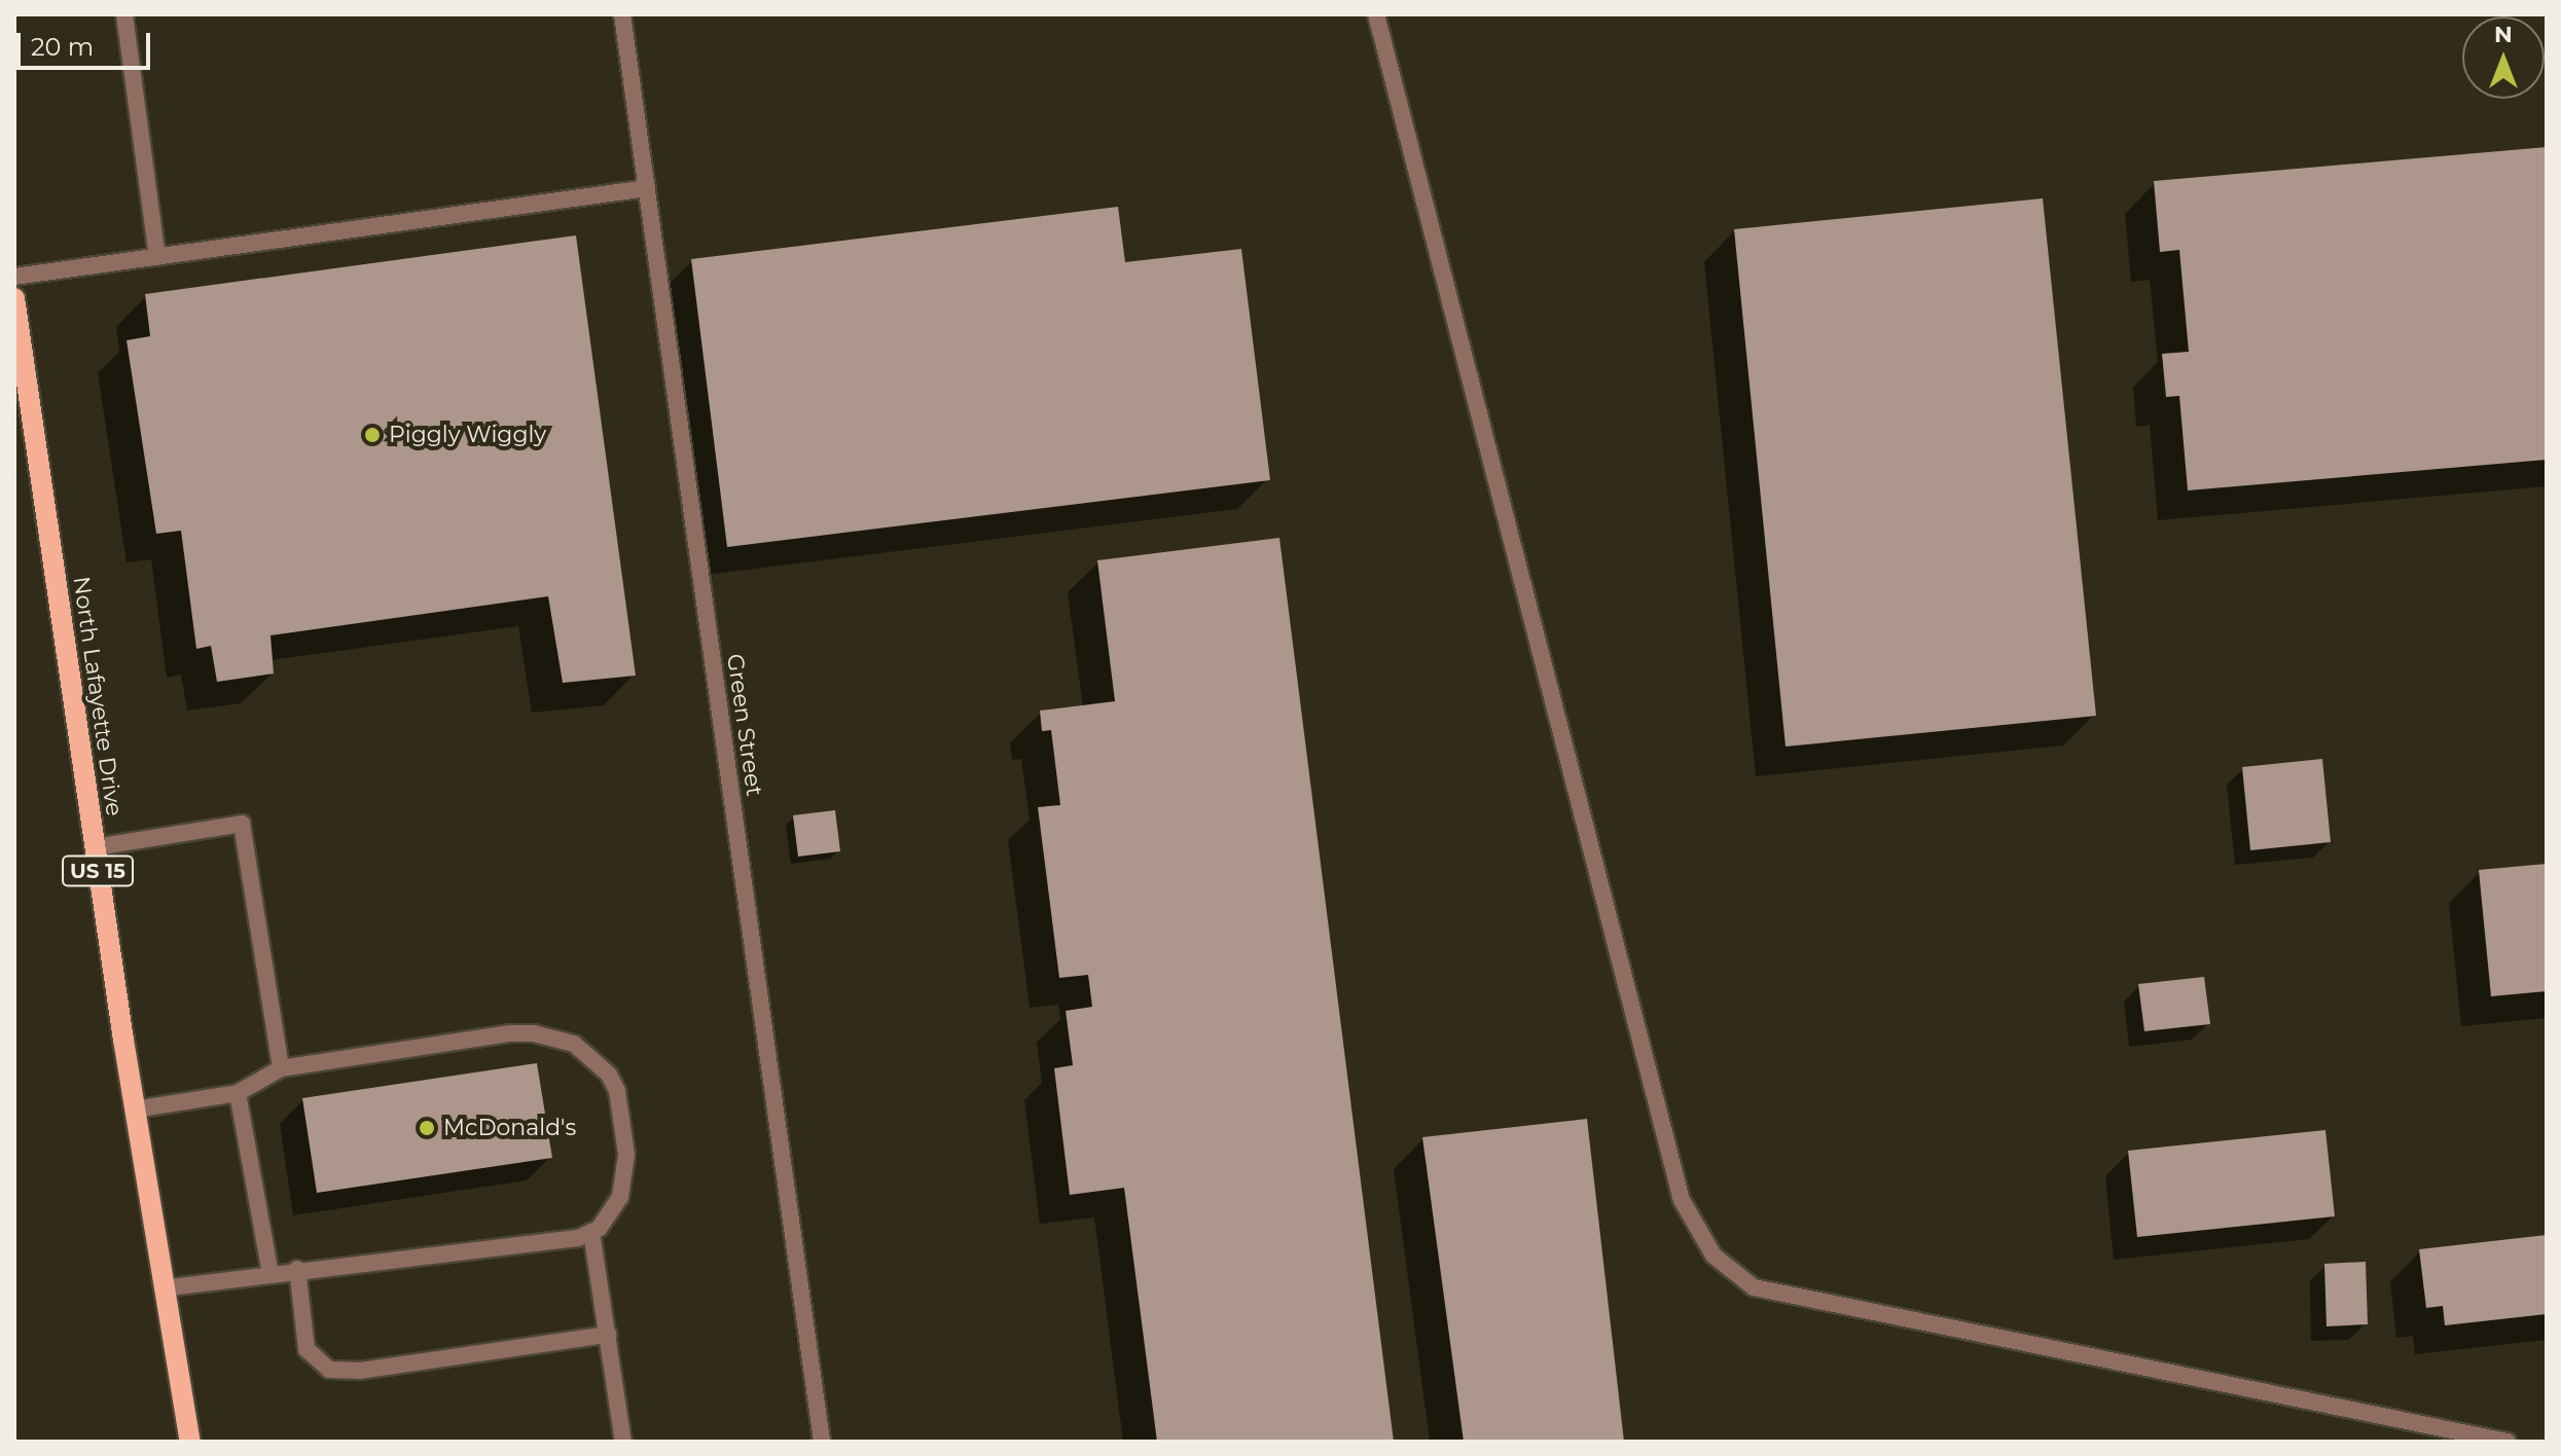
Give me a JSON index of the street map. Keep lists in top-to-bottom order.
{
  "streets": {
    "main road": ["North Lafayette Drive", "US 15"],
    "street": ["Green Street"]
  },
  "places": ["Piggly Wiggly", "McDonald's"],
  "scale_bar": "20 m",
  "north": "top"
}
